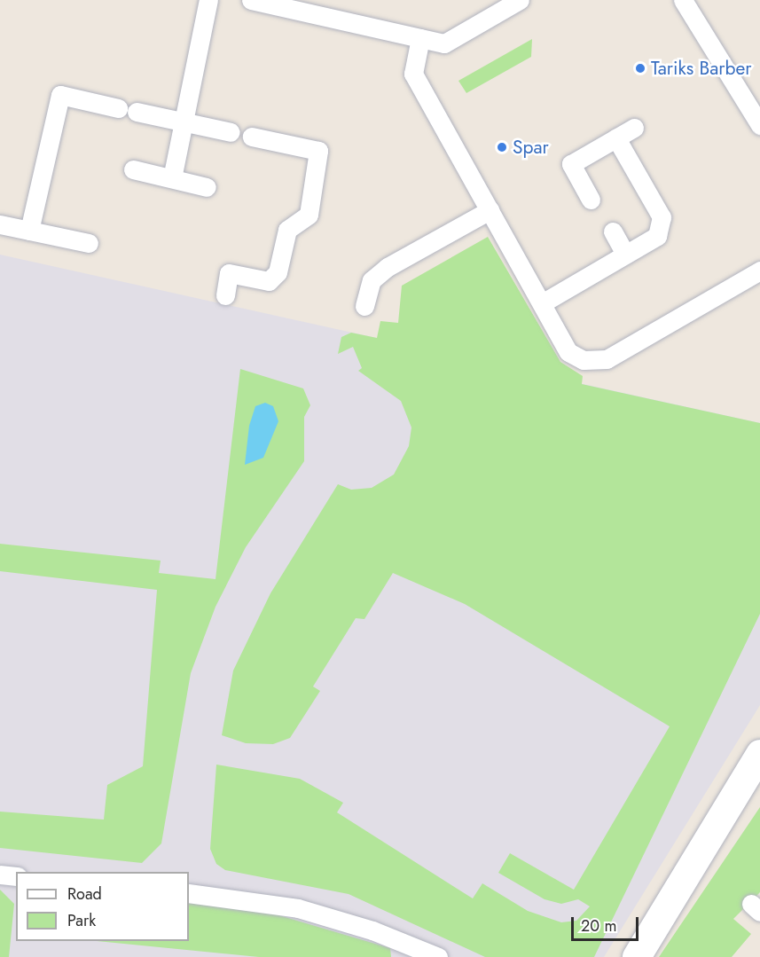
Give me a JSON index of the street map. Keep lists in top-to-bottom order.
{
  "places": ["Tariks Barber", "Spar"],
  "legend": ["Road", "Park"],
  "scale_bar": "20 m"
}
